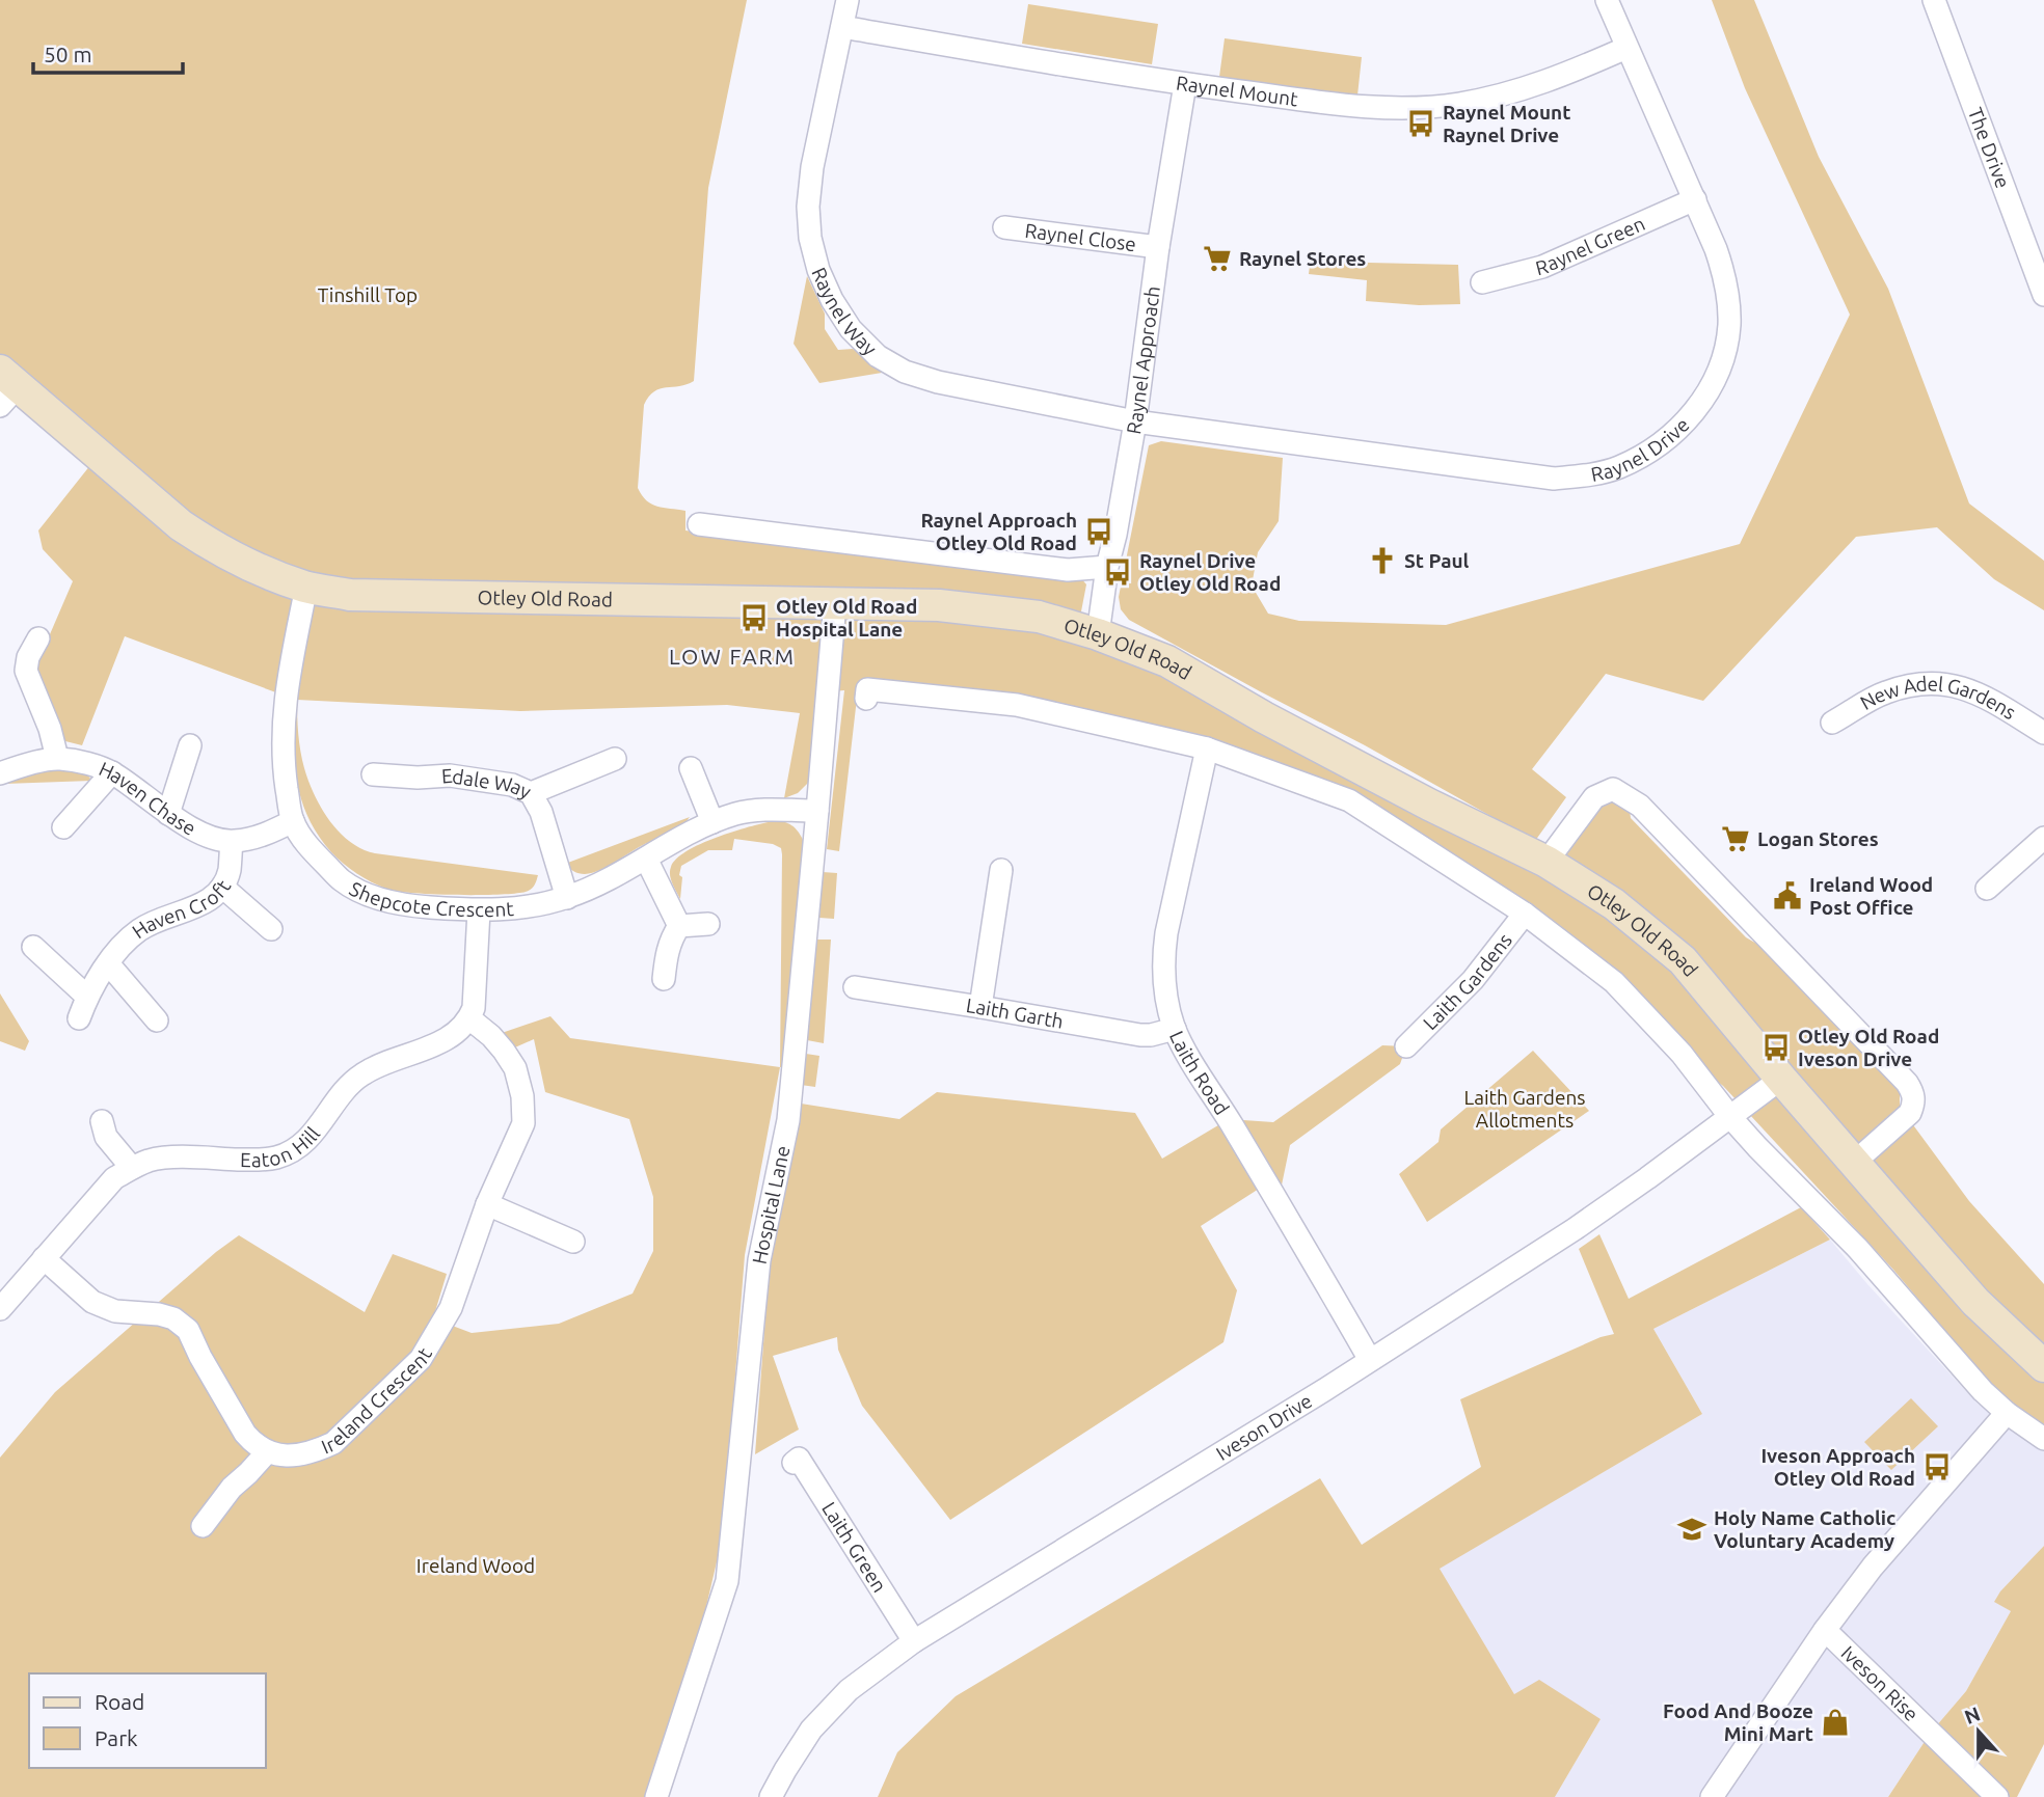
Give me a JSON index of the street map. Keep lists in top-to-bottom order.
{
  "streets": {
    "street": [
      "Raynel Mount",
      "The Drive",
      "Raynel Close",
      "Raynel Green",
      "Raynel Way",
      "Raynel Approach",
      "Raynel Drive",
      "Otley Old Road",
      "New Adel Gardens",
      "Edale Way",
      "Haven Chase",
      "Shepcote Crescent",
      "Haven Croft",
      "Laith Gardens",
      "Laith Garth",
      "Laith Road",
      "Eaton Hill",
      "Hospital Lane",
      "Ireland Crescent",
      "Iveson Drive",
      "Laith Green",
      "Iveson Rise"
    ]
  },
  "crossings": [
    ["Raynel Mount", "Raynel Way"],
    ["Raynel Mount", "Raynel Approach"],
    ["Raynel Mount", "Raynel Drive"],
    ["Raynel Close", "Raynel Approach"],
    ["Raynel Green", "Raynel Drive"],
    ["Raynel Way", "Raynel Approach"],
    ["Raynel Way", "Raynel Drive"],
    ["Raynel Approach", "Raynel Drive"],
    ["Raynel Approach", "Otley Old Road"],
    ["Otley Old Road", "Shepcote Crescent"],
    ["Otley Old Road", "Hospital Lane"],
    ["Otley Old Road", "Iveson Drive"],
    ["Edale Way", "Shepcote Crescent"],
    ["Haven Chase", "Haven Croft"],
    ["Shepcote Crescent", "Hospital Lane"],
    ["Laith Garth", "Laith Road"],
    ["Laith Road", "Iveson Drive"],
    ["Eaton Hill", "Ireland Crescent"],
    ["Iveson Drive", "Laith Green"]
  ],
  "districts": ["LOW FARM"],
  "parks": ["Tinshill Top", "Laith Gardens Allotments", "Ireland Wood"],
  "places": {
    "bus stop": [
      "Raynel Mount Raynel Drive",
      "Raynel Approach Otley Old Road",
      "Raynel Drive Otley Old Road",
      "Otley Old Road Hospital Lane",
      "Otley Old Road Iveson Drive",
      "Iveson Approach Otley Old Road"
    ],
    "supermarket": ["Raynel Stores", "Logan Stores"],
    "church": ["St Paul"],
    "public building": ["Ireland Wood Post Office"],
    "school or university": ["Holy Name Catholic Voluntary Academy"],
    "shop": ["Food And Booze Mini Mart"]
  },
  "legend": ["Road", "Park"],
  "scale_bar": "50 m",
  "north": "top"
}
